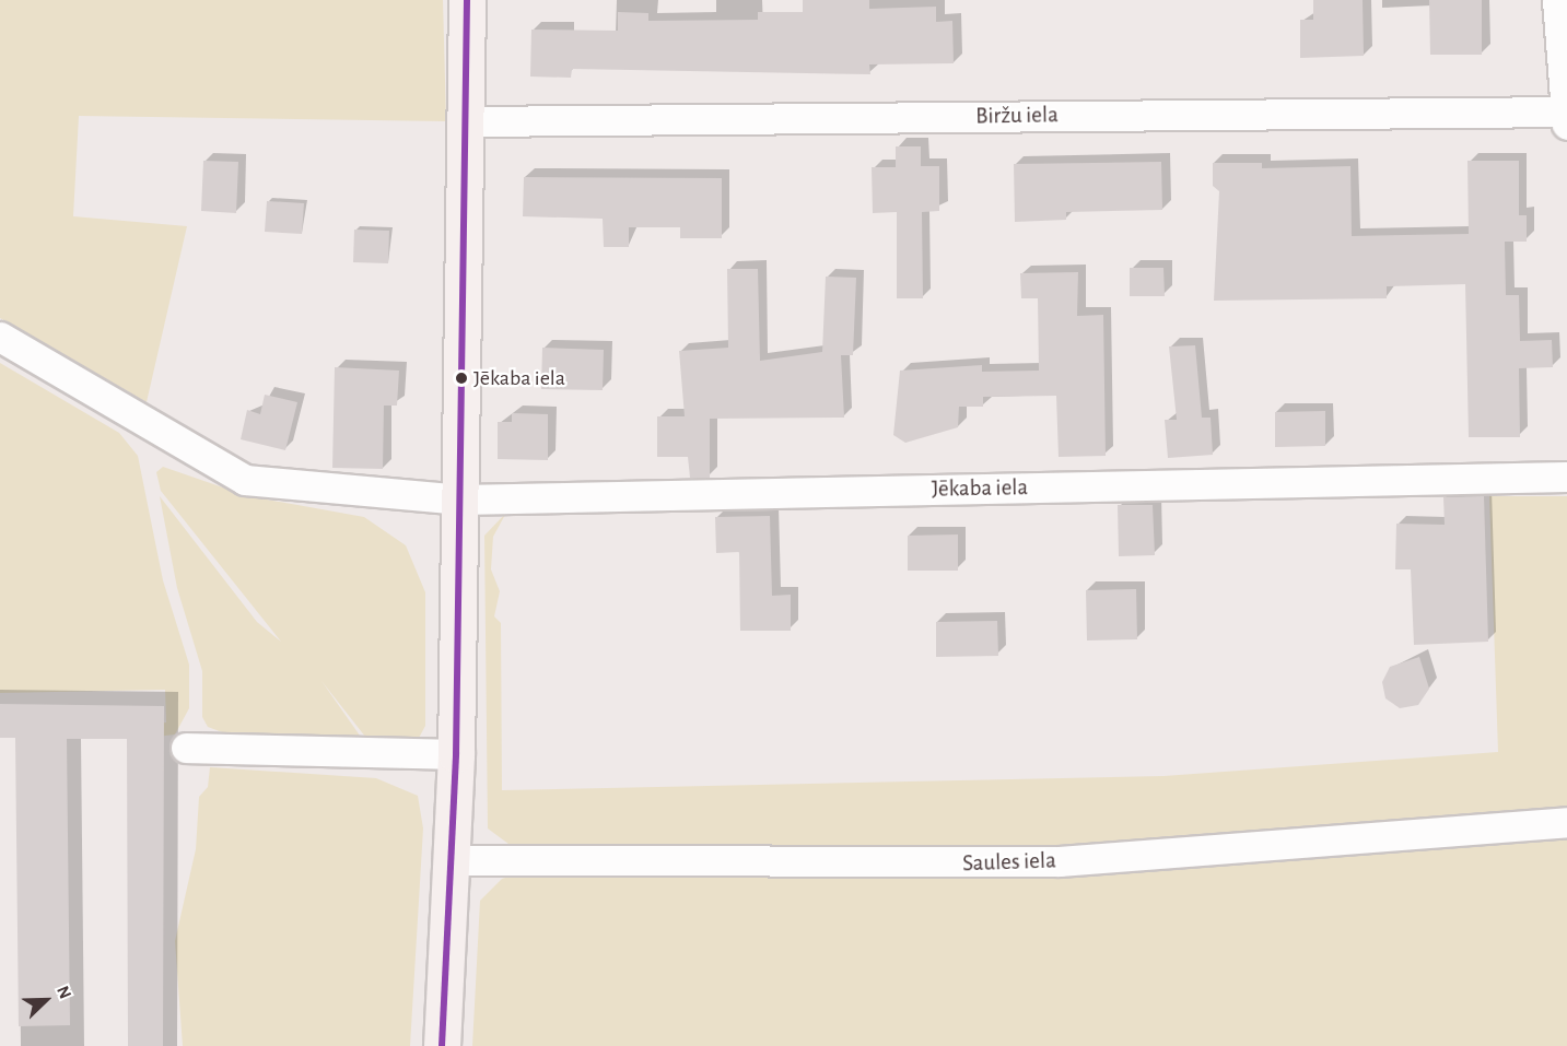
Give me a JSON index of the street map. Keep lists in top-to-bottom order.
{
  "streets": {
    "street": ["Biržu iela", "Jēkaba iela", "Saules iela"]
  },
  "places": ["Jēkaba iela"],
  "north": "top right"
}
